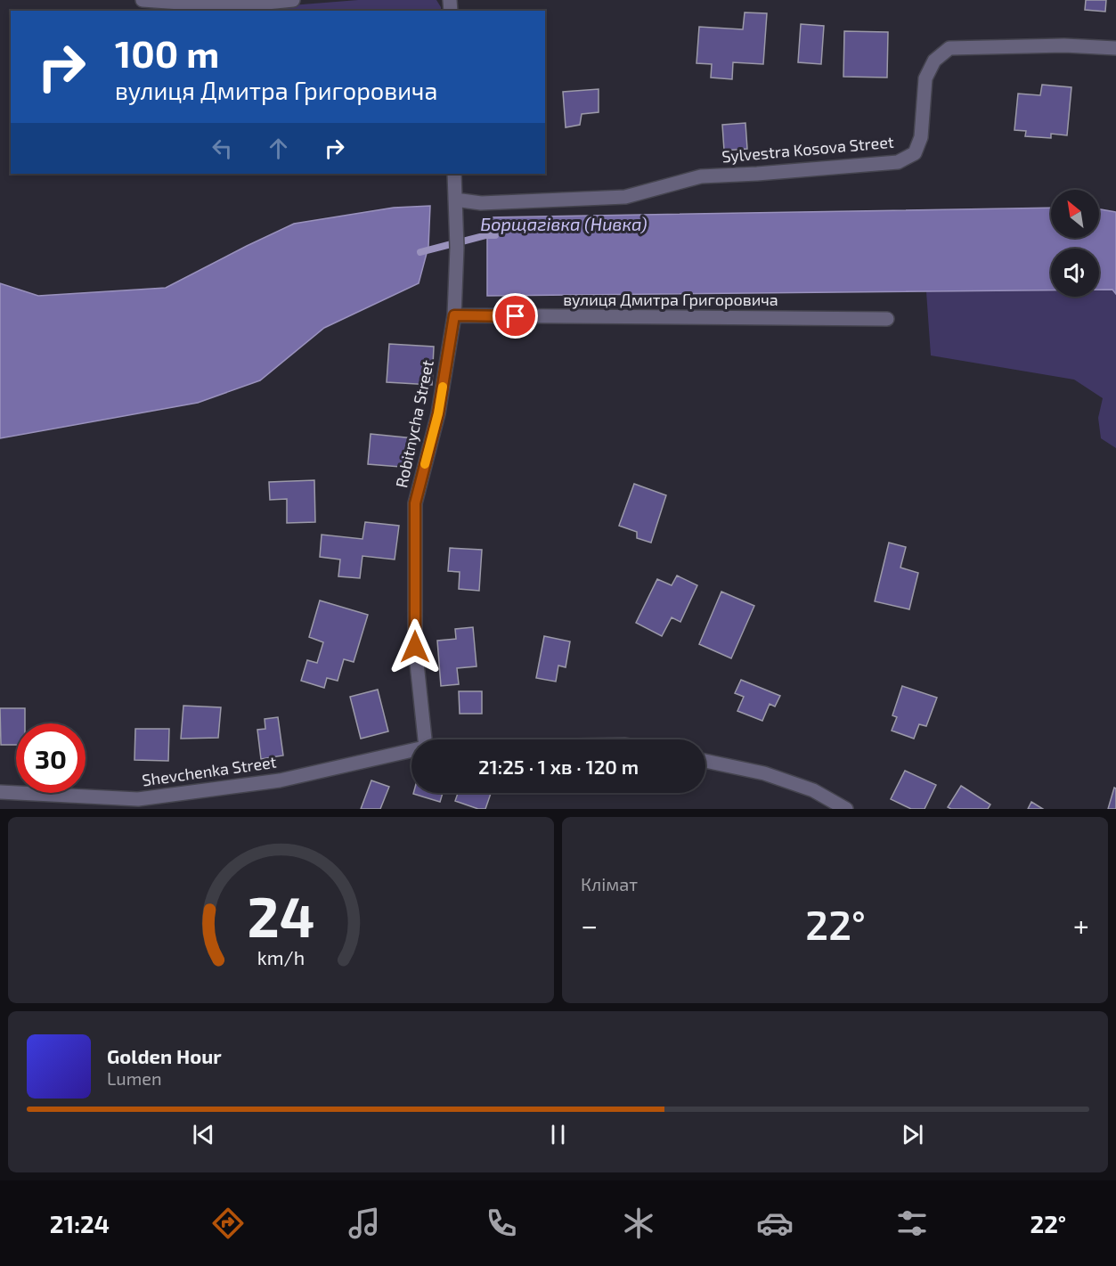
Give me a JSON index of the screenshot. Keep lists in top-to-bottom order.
{
  "streets": {
    "street": [
      "Sylvestra Kosova Street",
      "вулиця Дмитра Григоровича",
      "Robitnycha Street",
      "Shevchenka Street"
    ]
  },
  "crossings": [
    ["Sylvestra Kosova Street", "Robitnycha Street"],
    ["вулиця Дмитра Григоровича", "Robitnycha Street"]
  ],
  "water": ["Борщагівка (Нивка)"],
  "north": "top left",
  "page": {
    "turn": ["100 m", "вулиця Дмитра Григоровича"],
    "limit": "30",
    "trip": "21:25 · 1 хв · 120 m",
    "tile": "Клімат",
    "heat": ["−", "22°", "+"],
    "song": ["Golden Hour", "Lumen"],
    "tabs": ["21:24", "22°"],
    "gauge": ["24", "km/h"]
  }
}
